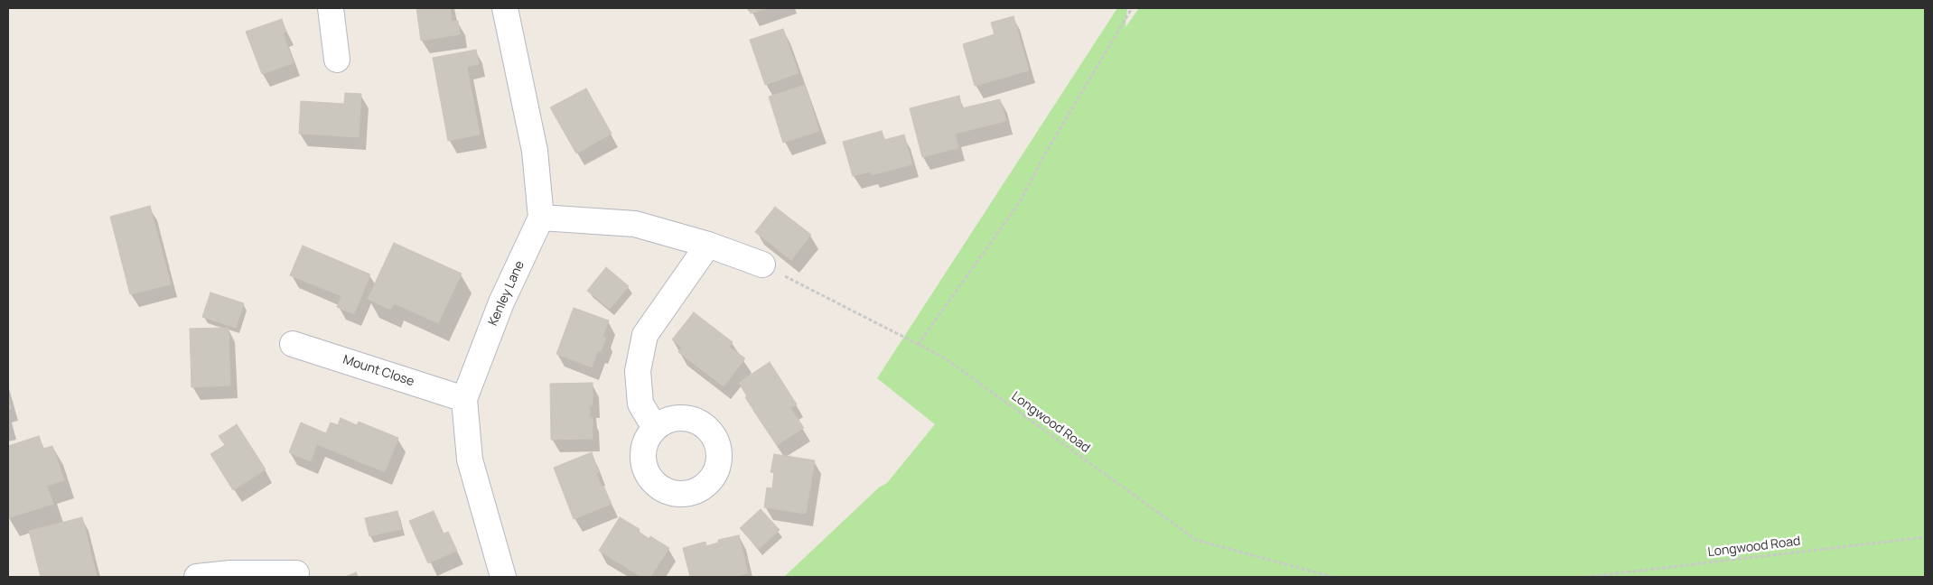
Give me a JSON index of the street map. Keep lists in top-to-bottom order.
{
  "streets": {
    "street": ["Kenley Lane", "Mount Close"],
    "path": ["Longwood Road"]
  },
  "crossings": [
    ["Kenley Lane", "Mount Close"]
  ]
}
